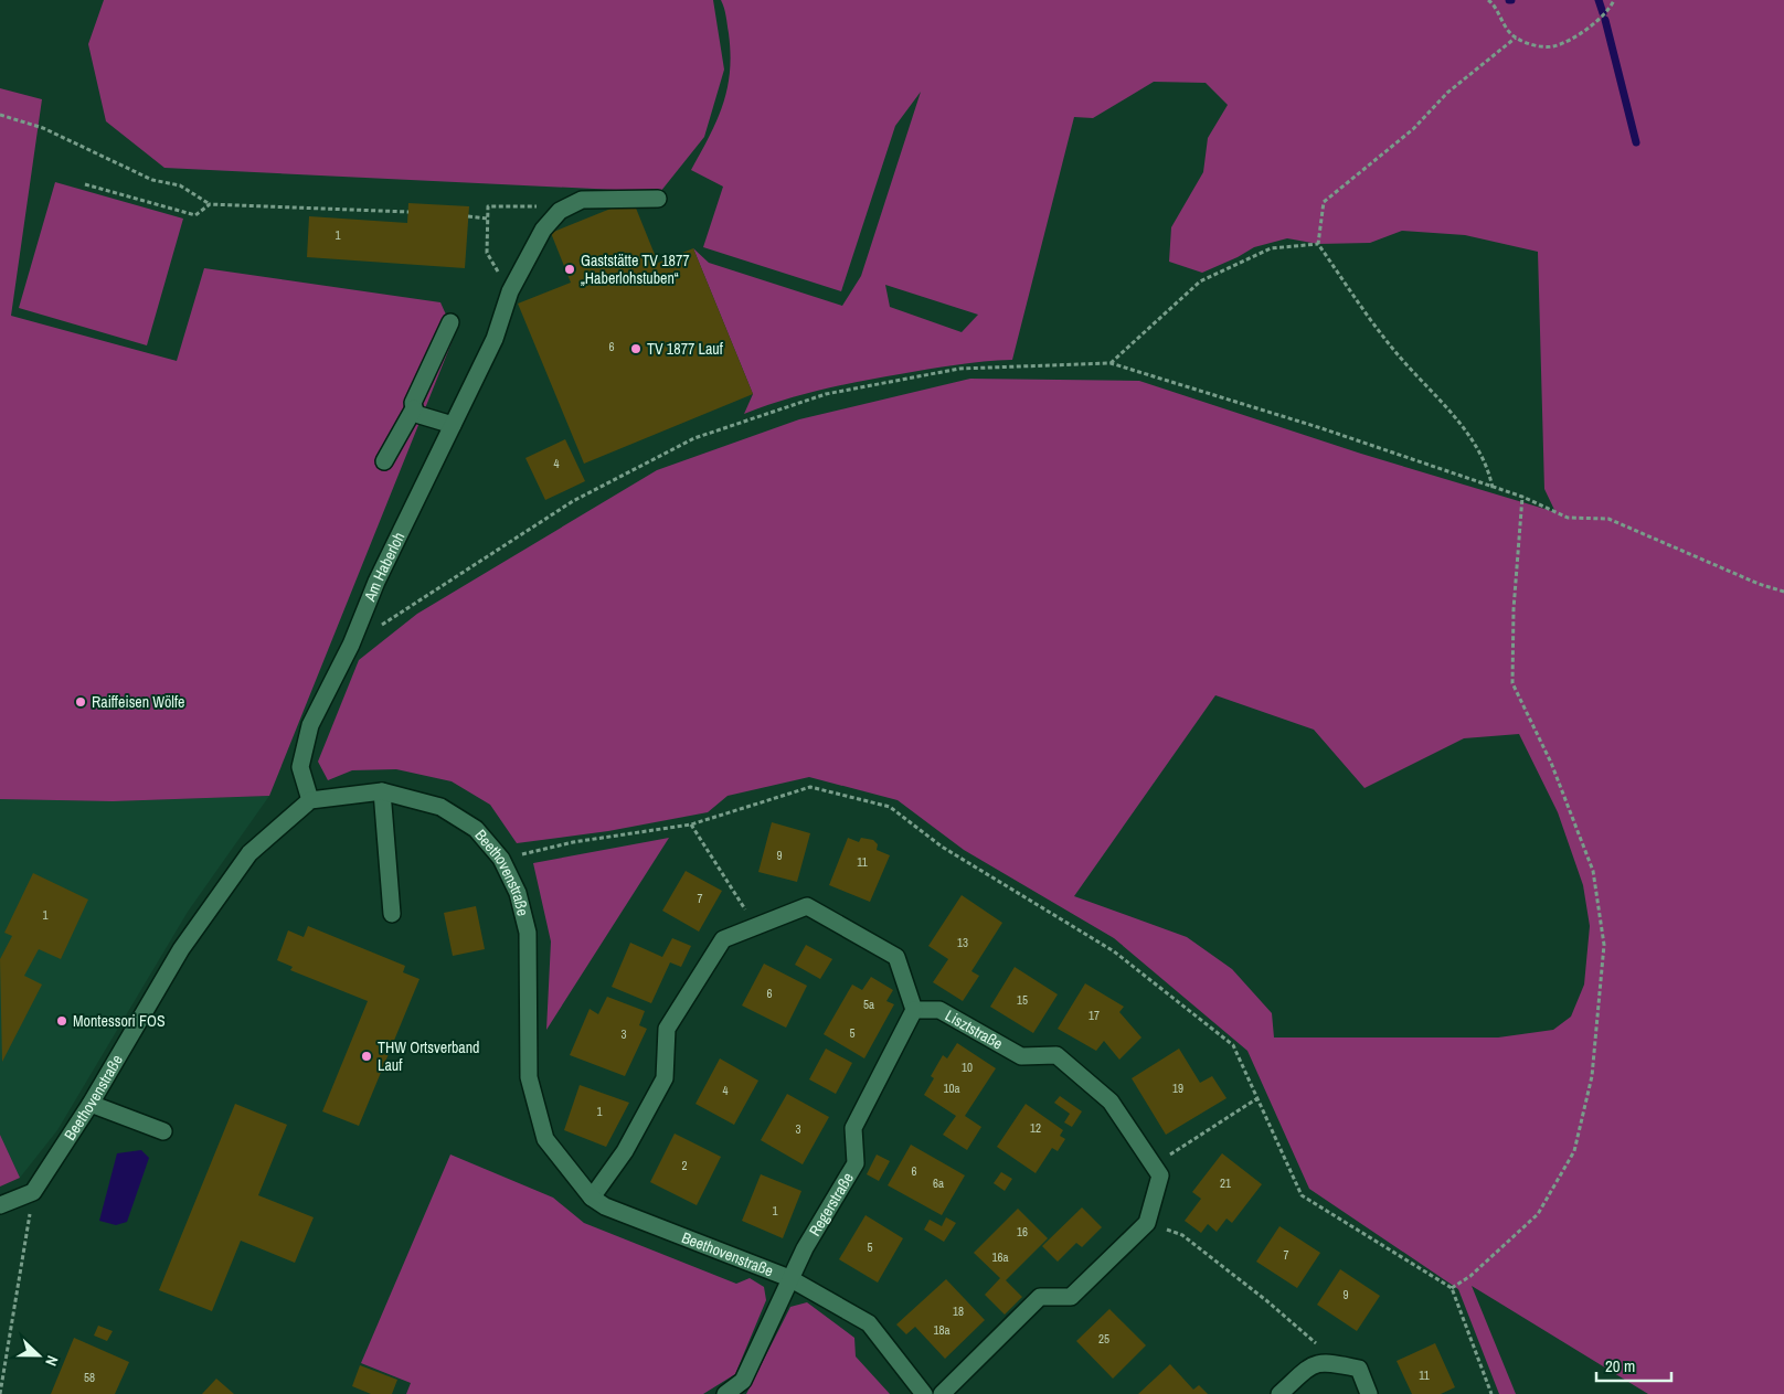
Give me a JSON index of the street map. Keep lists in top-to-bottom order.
{
  "streets": {
    "street": [
      "Am Haberloh",
      "Beethovenstraße",
      "Lisztstraße",
      "Regerstraße"
    ]
  },
  "crossings": [
    ["Am Haberloh", "Beethovenstraße"],
    ["Beethovenstraße", "Regerstraße"],
    ["Lisztstraße", "Regerstraße"]
  ],
  "places": [
    "Gaststätte TV 1877 „Haberlohstuben“",
    "TV 1877 Lauf",
    "Raiffeisen Wölfe",
    "Montessori FOS",
    "THW Ortsverband Lauf"
  ],
  "house_numbers": [
    "1",
    "6",
    "4",
    "9",
    "11",
    "7",
    "1",
    "13",
    "6",
    "15",
    "5a",
    "17",
    "5",
    "3",
    "10",
    "10a",
    "19",
    "4",
    "1",
    "12",
    "3",
    "2",
    "6",
    "6a",
    "21",
    "1",
    "16",
    "5",
    "7",
    "16a",
    "9",
    "18",
    "18a",
    "25",
    "11",
    "58"
  ],
  "scale_bar": "20 m",
  "north": "right"
}
